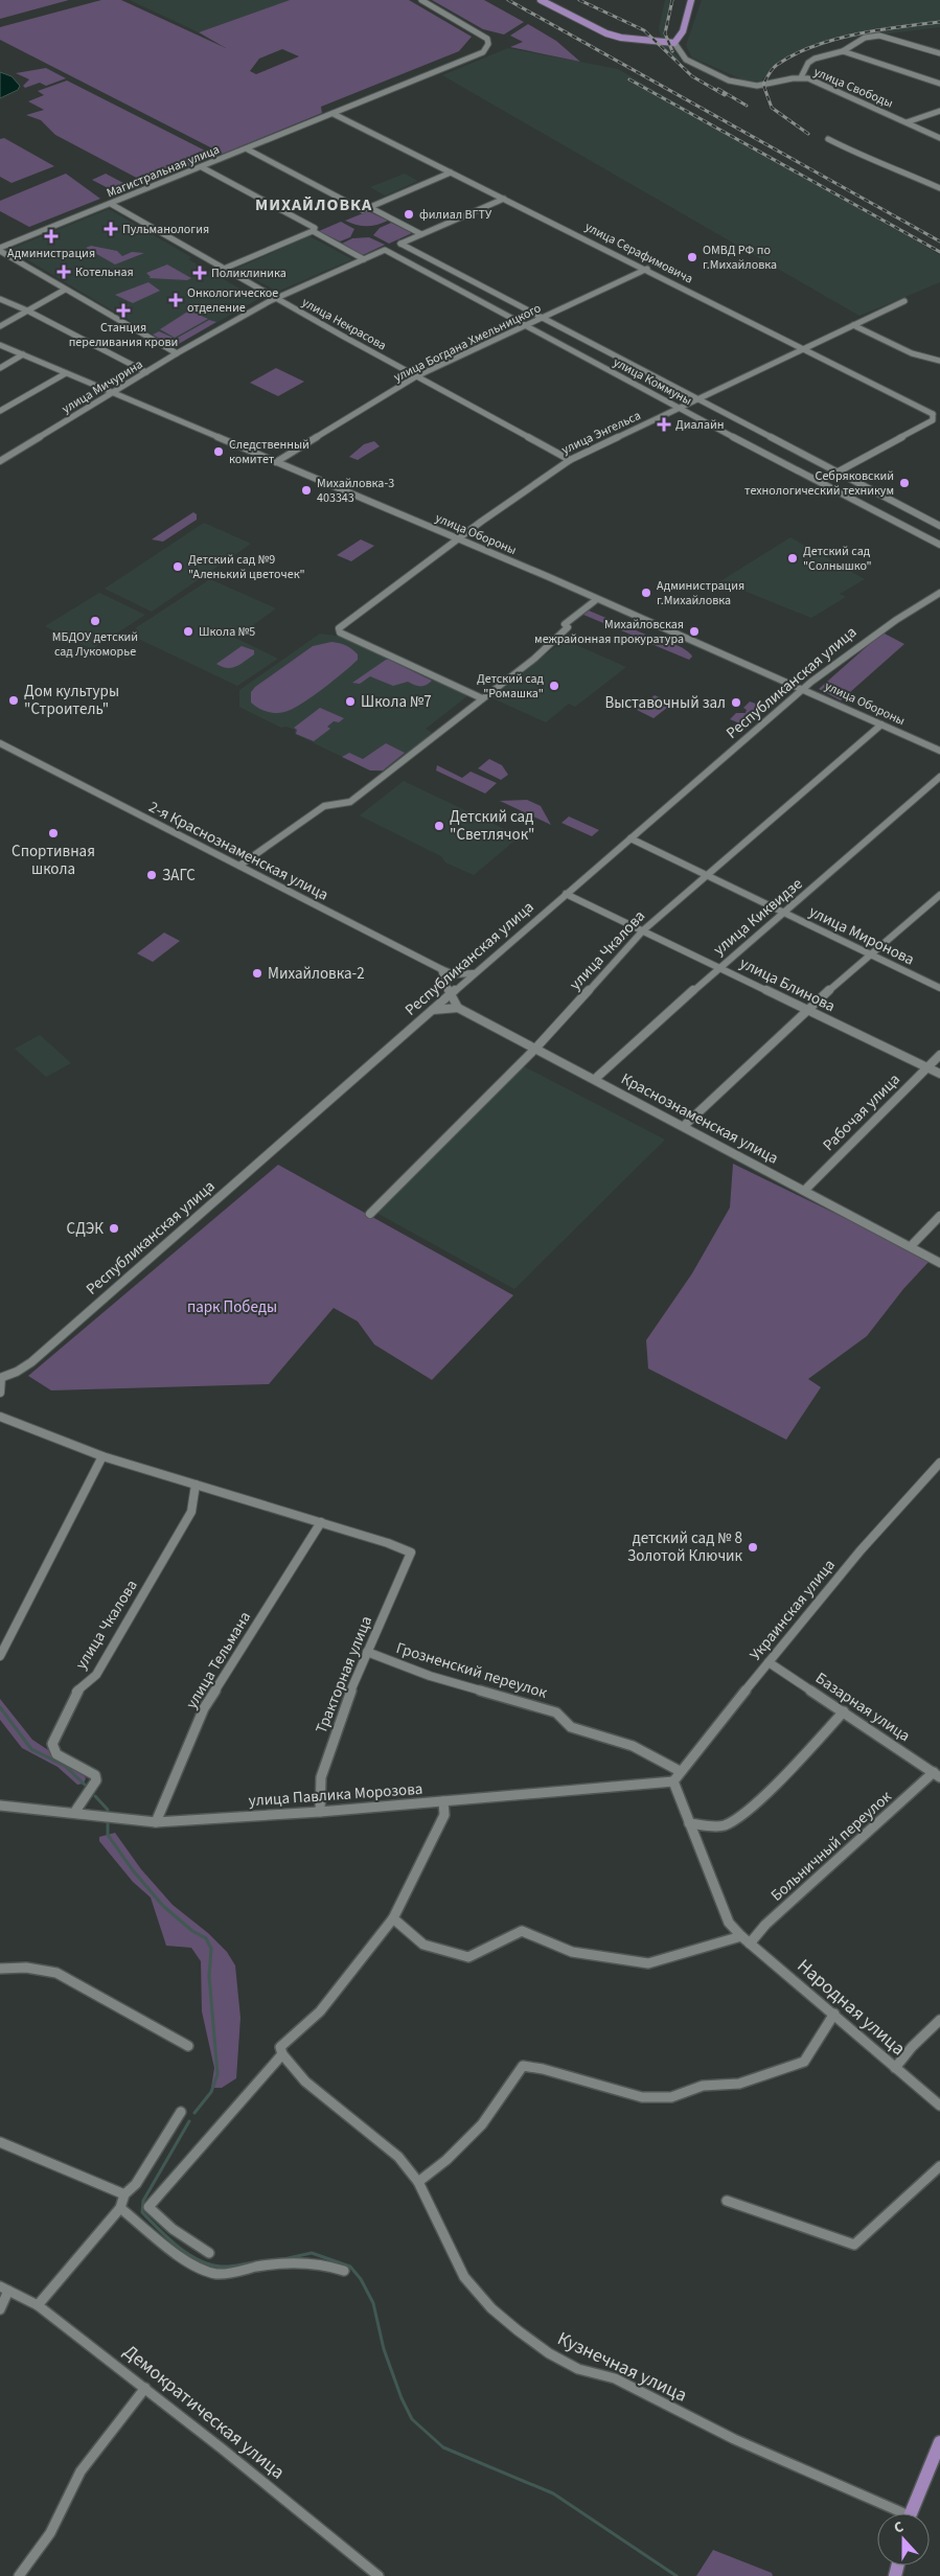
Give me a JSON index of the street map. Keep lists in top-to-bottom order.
{
  "streets": {
    "street": [
      "улица Свободы",
      "Магистральная улица",
      "улица Серафимовича",
      "улица Некрасова",
      "улица Богдана Хмельницкого",
      "улица Коммуны",
      "улица Мичурина",
      "улица Энгельса",
      "улица Обороны",
      "Республиканская улица",
      "2-я Краснознаменская улица",
      "улица Киквидзе",
      "улица Миронова",
      "улица Чкалова",
      "улица Блинова",
      "Рабочая улица",
      "Краснознаменская улица",
      "Украинская улица",
      "улица Тельмана",
      "Грозненский переулок",
      "Тракторная улица",
      "Базарная улица",
      "улица Павлика Морозова",
      "Больничный переулок",
      "Народная улица",
      "Кузнечная улица",
      "Демократическая улица"
    ]
  },
  "crossings": [
    ["Магистральная улица", "улица Серафимовича"],
    ["Магистральная улица", "улица Некрасова"],
    ["улица Серафимовича", "улица Богдана Хмельницкого"],
    ["улица Серафимовича", "улица Энгельса"],
    ["улица Некрасова", "улица Богдана Хмельницкого"],
    ["улица Некрасова", "улица Мичурина"],
    ["улица Некрасова", "улица Энгельса"],
    ["улица Богдана Хмельницкого", "улица Коммуны"],
    ["улица Богдана Хмельницкого", "улица Обороны"],
    ["улица Коммуны", "улица Мичурина"],
    ["улица Коммуны", "улица Энгельса"],
    ["улица Мичурина", "улица Обороны"],
    ["улица Энгельса", "улица Обороны"],
    ["улица Обороны", "Республиканская улица"],
    ["улица Обороны", "улица Чкалова"],
    ["Республиканская улица", "2-я Краснознаменская улица"],
    ["Республиканская улица", "улица Миронова"],
    ["Республиканская улица", "улица Блинова"],
    ["Республиканская улица", "Краснознаменская улица"],
    ["улица Киквидзе", "улица Миронова"],
    ["улица Киквидзе", "улица Блинова"],
    ["улица Киквидзе", "Краснознаменская улица"],
    ["улица Миронова", "улица Чкалова"],
    ["улица Чкалова", "улица Блинова"],
    ["улица Чкалова", "Краснознаменская улица"],
    ["улица Чкалова", "улица Павлика Морозова"],
    ["улица Блинова", "Рабочая улица"],
    ["Рабочая улица", "Краснознаменская улица"],
    ["Украинская улица", "Грозненский переулок"],
    ["Украинская улица", "Базарная улица"],
    ["Украинская улица", "улица Павлика Морозова"],
    ["Украинская улица", "Народная улица"],
    ["улица Тельмана", "Тракторная улица"],
    ["улица Тельмана", "улица Павлика Морозова"],
    ["Грозненский переулок", "Тракторная улица"],
    ["Тракторная улица", "улица Павлика Морозова"],
    ["Базарная улица", "Больничный переулок"],
    ["улица Павлика Морозова", "Народная улица"],
    ["Больничный переулок", "Народная улица"]
  ],
  "districts": ["МИХАЙЛОВКА"],
  "parks": ["парк Победы"],
  "places": {
    "other": [
      "филиал ВГТУ",
      "ОМВД РФ по г.Михайловка",
      "Следственный комитет",
      "Себряковский технологический техникум",
      "Михайловка-3 403343",
      "Детский сад \"Солнышко\"",
      "Детский сад №9 \"Аленький цветочек\"",
      "Администрация г.Михайловка",
      "МБДОУ детский сад Лукоморье",
      "Школа №5",
      "Михайловская межрайонная прокуратура",
      "Детский сад \"Ромашка\"",
      "Дом культуры \"Строитель\"",
      "Школа №7",
      "Выставочный зал",
      "Детский сад \"Светлячок\"",
      "Спортивная школа",
      "ЗАГС",
      "Михайловка-2",
      "СДЭК",
      "детский сад № 8 Золотой Ключик"
    ],
    "health": [
      "Пульманология",
      "Администрация",
      "Котельная",
      "Поликлиника",
      "Онкологическое отделение",
      "Станция переливания крови",
      "Диалайн"
    ]
  },
  "north": "top"
}
